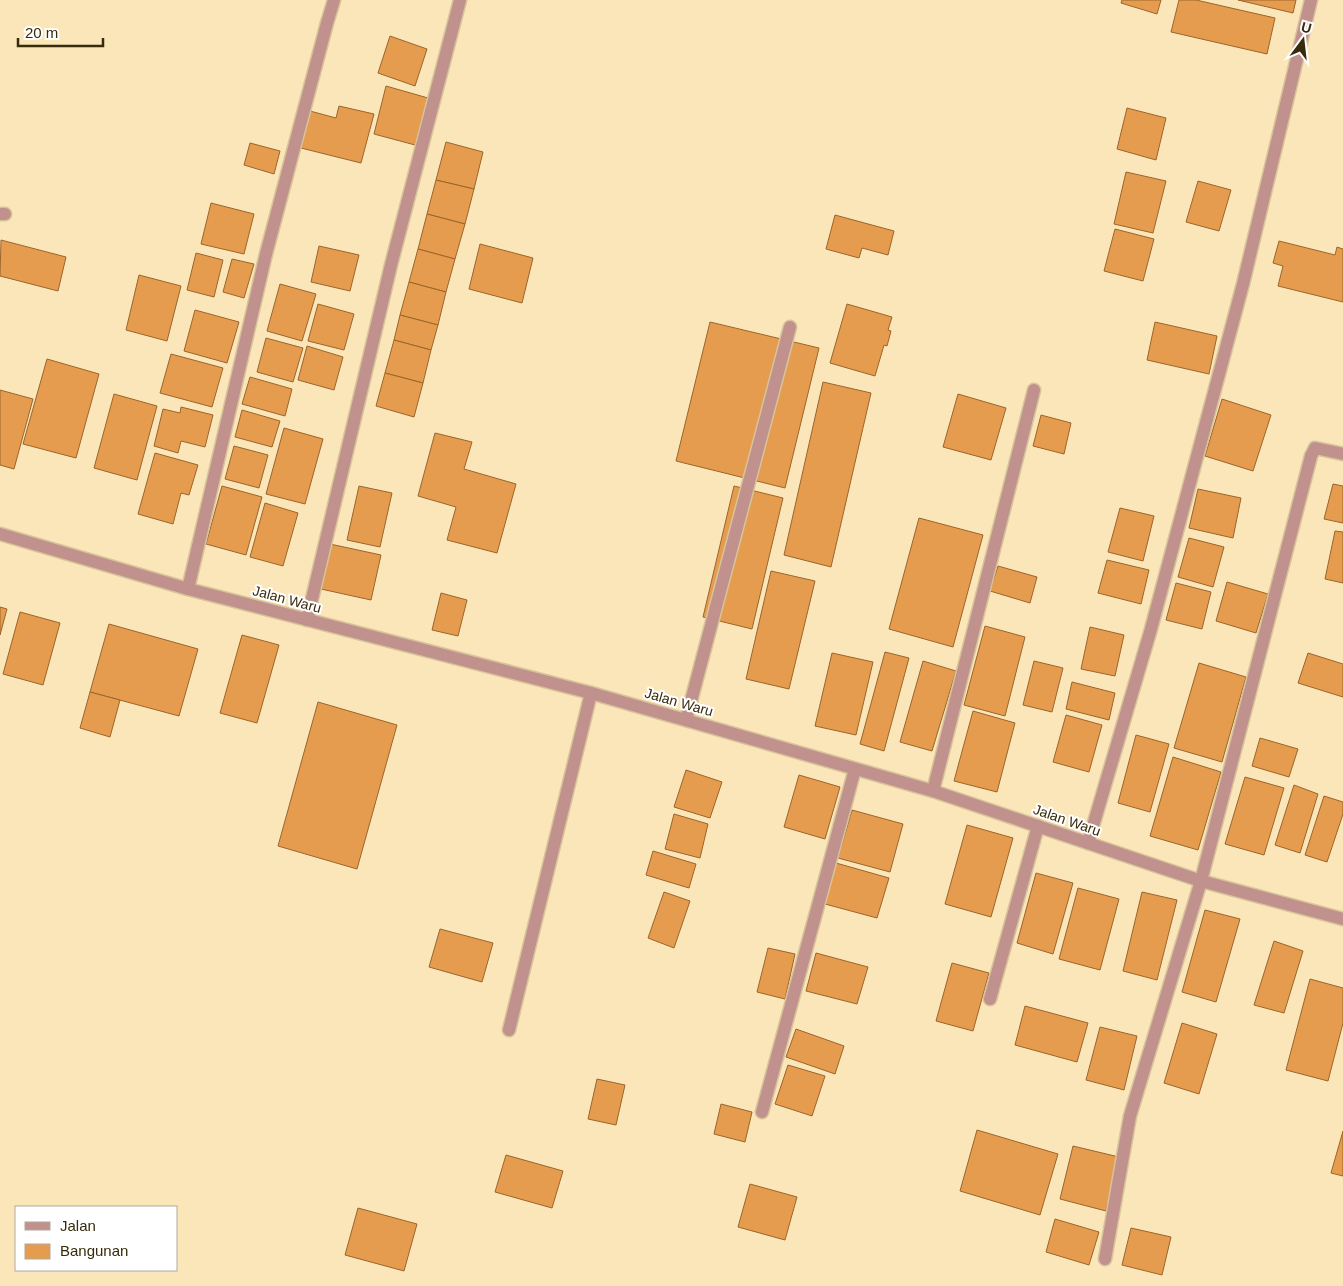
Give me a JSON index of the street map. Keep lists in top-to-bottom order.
{
  "streets": {
    "street": ["Jalan Waru"]
  },
  "legend": ["Jalan", "Bangunan"],
  "scale_bar": "20 m",
  "north": "top"
}
